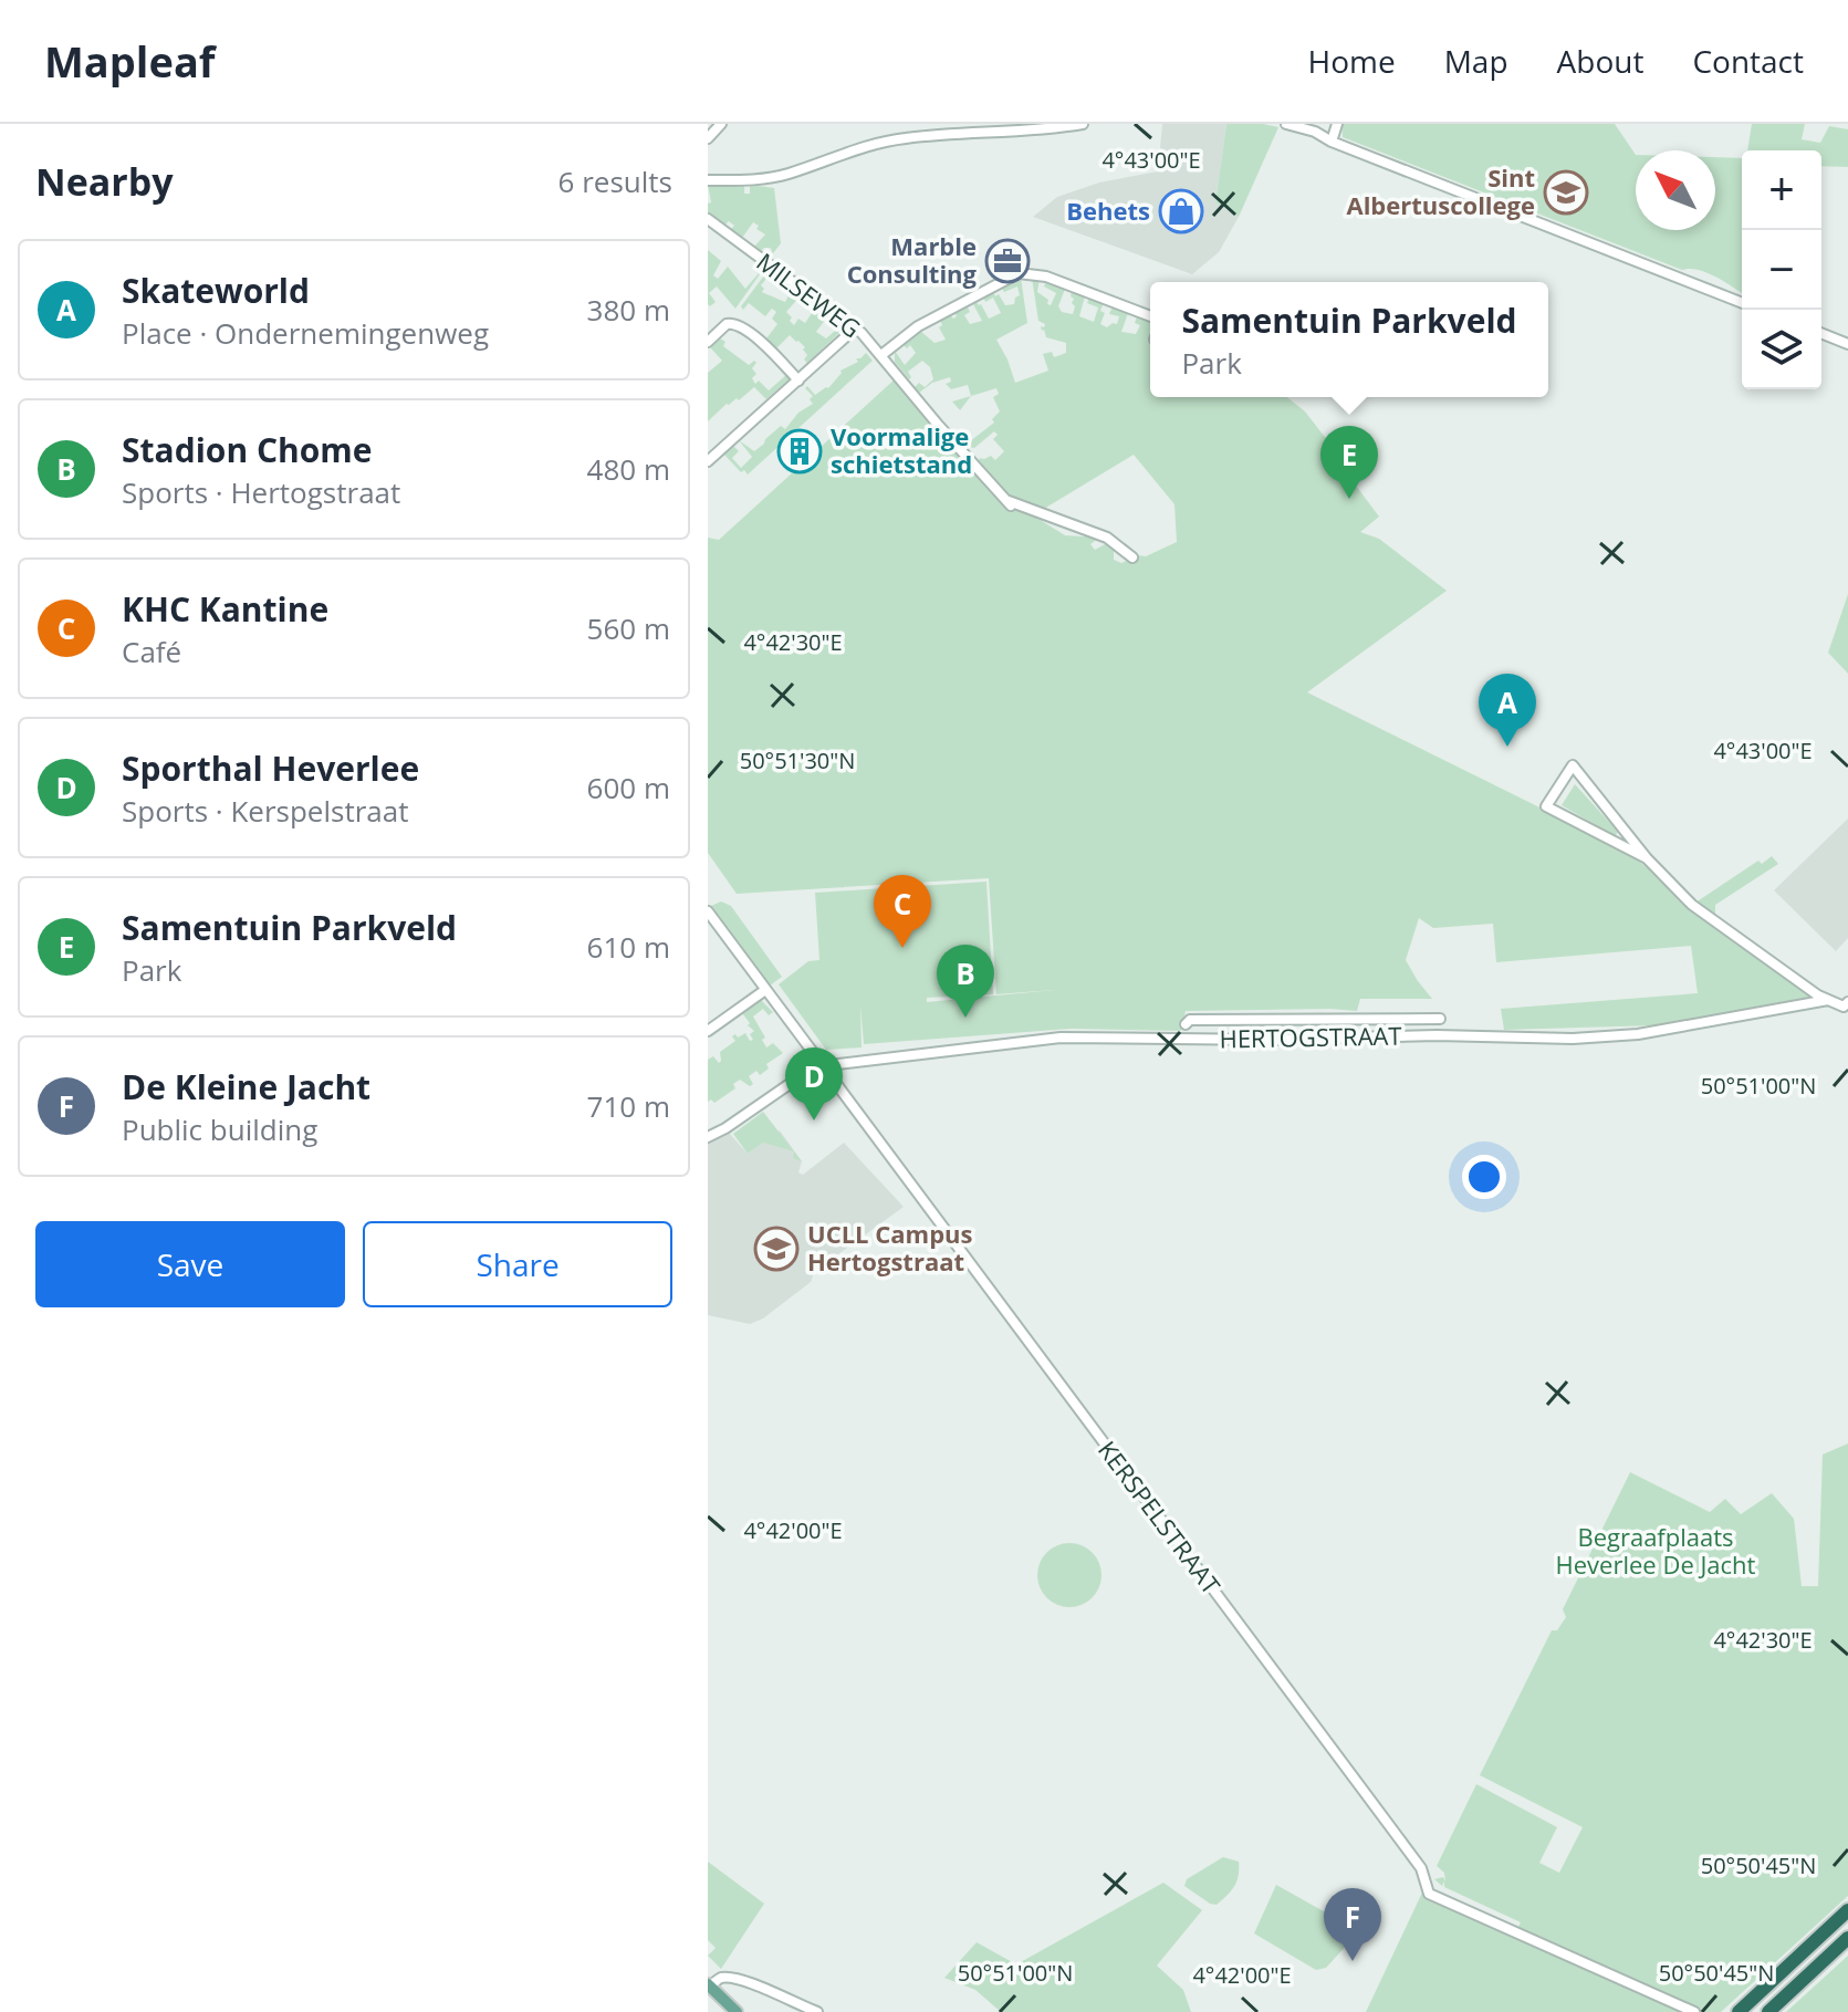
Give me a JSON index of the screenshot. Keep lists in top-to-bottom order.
{
  "streets": {
    "street": ["MILSEWEG", "HERTOGSTRAAT", "KERSPELSTRAAT"]
  },
  "crossings": [
    ["HERTOGSTRAAT", "KERSPELSTRAAT"]
  ],
  "parks": ["Begraafplaats Heverlee De Jacht"],
  "places": {
    "school or university": ["Sint Albertuscollege", "UCLL Campus Hertogstraat"],
    "shop": ["Behets"],
    "office": ["Marble Consulting"],
    "building": ["Voormalige schietstand"]
  },
  "north": "top left",
  "page": {
    "header": "Mapleaf",
    "nav": [
      "Home",
      "Map",
      "About",
      "Contact"
    ],
    "heading": ["Nearby", "6 results"],
    "map_buttons": ["+", "−"],
    "list": [
      {
        "mark": "A",
        "name": "Skateworld",
        "note": "Place · Ondernemingenweg",
        "value": "380 m"
      },
      {
        "mark": "B",
        "name": "Stadion Chome",
        "note": "Sports · Hertogstraat",
        "value": "480 m"
      },
      {
        "mark": "C",
        "name": "KHC Kantine",
        "note": "Café",
        "value": "560 m"
      },
      {
        "mark": "D",
        "name": "Sporthal Heverlee",
        "note": "Sports · Kerspelstraat",
        "value": "600 m"
      },
      {
        "mark": "E",
        "name": "Samentuin Parkveld",
        "note": "Park",
        "value": "610 m"
      },
      {
        "mark": "F",
        "name": "De Kleine Jacht",
        "note": "Public building",
        "value": "710 m"
      }
    ],
    "popup": ["Samentuin Parkveld", "Park"],
    "pins": [
      "E",
      "A",
      "C",
      "B",
      "D",
      "F"
    ],
    "buttons": ["Save", "Share"]
  },
  "coordinates": [
    "4°43'00\"E",
    "4°42'30\"E",
    "50°51'30\"N",
    "50°51'00\"N",
    "4°42'00\"E",
    "50°50'45\"N"
  ]
}
